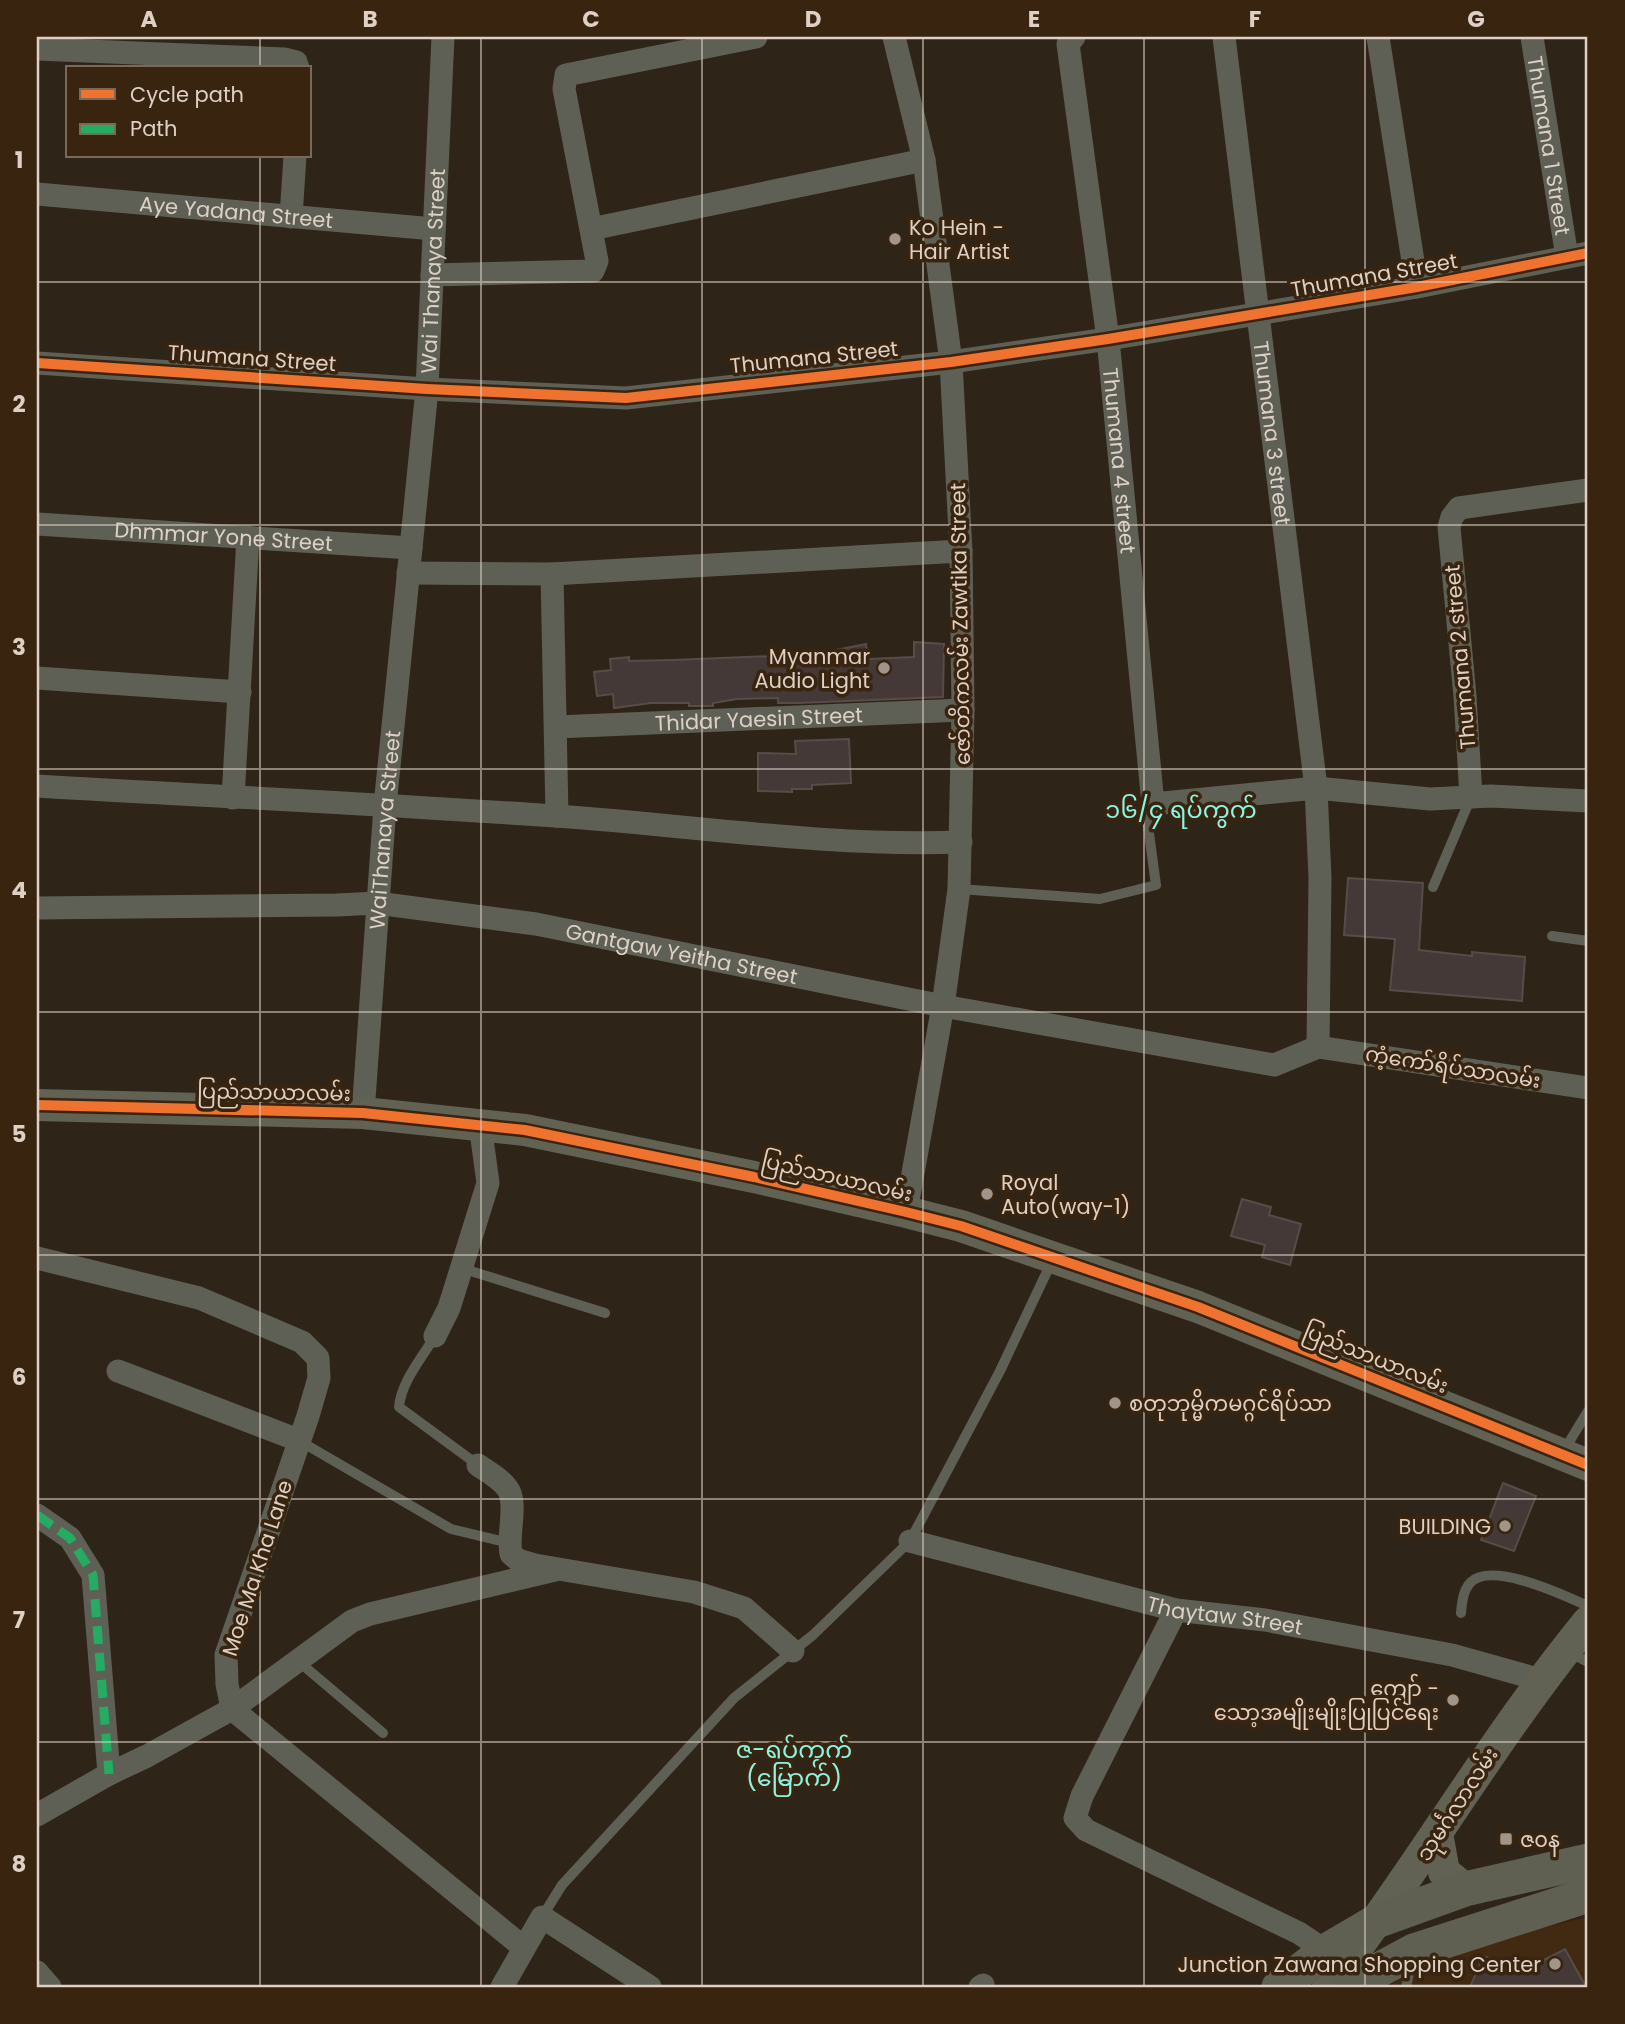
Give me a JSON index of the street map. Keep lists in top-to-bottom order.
{
  "streets": {
    "street": [
      "Thumana 1 Street",
      "Aye Yadana Street",
      "Wai Thanaya Street",
      "Thumana Street",
      "Thumana 3 street",
      "Thumana 4 street",
      "Dhmmar Yone Street",
      "ဇော်တိကလမ်း Zawtika Street",
      "Thumana 2 street",
      "Thidar Yaesin Street",
      "WaiThanaya Street",
      "Gantgaw Yeitha Street",
      "ကံ့ကော်ရိပ်သာလမ်း",
      "ပြည်သာယာလမ်း",
      "Moe Ma Kha Lane",
      "Thaytaw Street",
      "သုမင်္ဂလာလမ်း"
    ]
  },
  "crossings": [
    ["Thumana 1 Street", "Thumana Street"],
    ["Aye Yadana Street", "Wai Thanaya Street"],
    ["Wai Thanaya Street", "Thumana Street"],
    ["Wai Thanaya Street", "Dhmmar Yone Street"],
    ["Wai Thanaya Street", "WaiThanaya Street"],
    ["Thumana Street", "Thumana 3 street"],
    ["Thumana Street", "Thumana 4 street"],
    ["Thumana Street", "ဇော်တိကလမ်း Zawtika Street"],
    ["Thumana 3 street", "Gantgaw Yeitha Street"],
    ["Thumana 3 street", "ကံ့ကော်ရိပ်သာလမ်း"],
    ["Dhmmar Yone Street", "WaiThanaya Street"],
    ["ဇော်တိကလမ်း Zawtika Street", "Thidar Yaesin Street"],
    ["ဇော်တိကလမ်း Zawtika Street", "Gantgaw Yeitha Street"],
    ["ဇော်တိကလမ်း Zawtika Street", "ပြည်သာယာလမ်း"],
    ["WaiThanaya Street", "Gantgaw Yeitha Street"],
    ["WaiThanaya Street", "ပြည်သာယာလမ်း"],
    ["Gantgaw Yeitha Street", "ကံ့ကော်ရိပ်သာလမ်း"],
    ["Thaytaw Street", "သုမင်္ဂလာလမ်း"]
  ],
  "districts": ["၁၆/၄ ရပ်ကွက်", "ဇ-ရပ်ကွက် (မြောက်)"],
  "places": {
    "other": [
      "Ko Hein - Hair Artist",
      "Myanmar Audio Light",
      "Royal Auto(way-1)",
      "စတုဘုမ္မိကမဂ္ဂင်ရိပ်သာ",
      "BUILDING",
      "ကျော် - သော့အမျိုးမျိုးပြုပြင်ရေး",
      "Junction Zawana Shopping Center"
    ],
    "transit": ["ဇ၀န"]
  },
  "legend": ["Cycle path", "Path"],
  "grid": {
    "columns": [
      "A",
      "B",
      "C",
      "D",
      "E",
      "F",
      "G"
    ],
    "rows": [
      "1",
      "2",
      "3",
      "4",
      "5",
      "6",
      "7",
      "8"
    ]
  }
}
